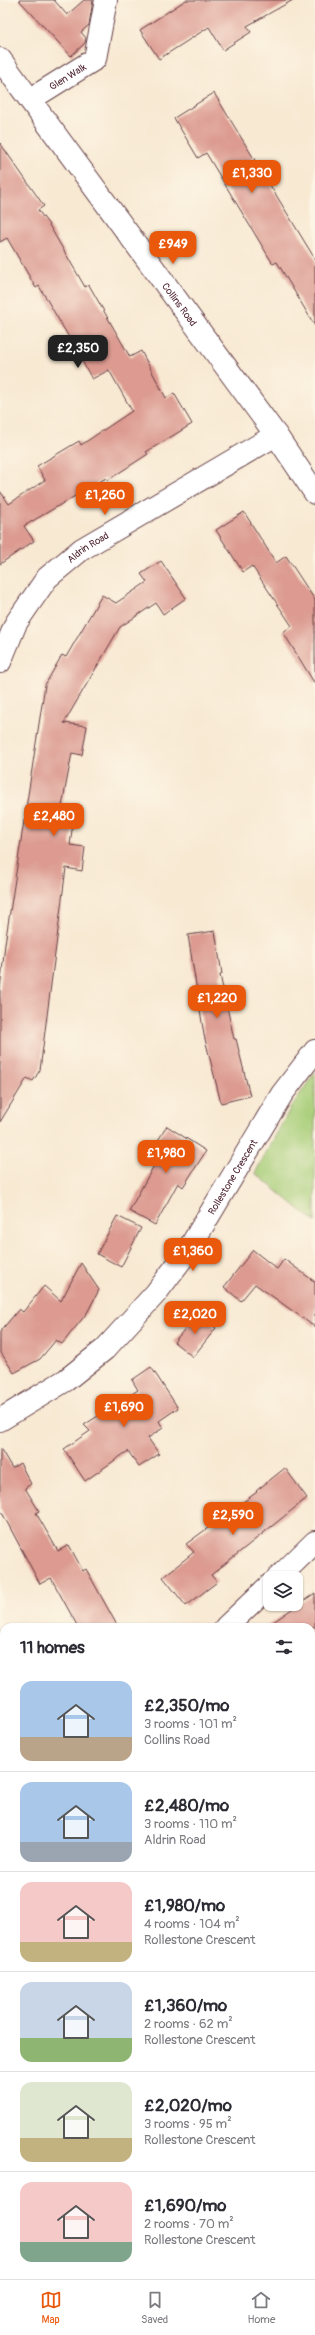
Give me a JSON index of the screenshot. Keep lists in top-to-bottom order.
{
  "streets": {
    "street": [
      "Glen Walk",
      "Collins Road",
      "Aldrin Road",
      "Rollestone Crescent"
    ]
  },
  "crossings": [
    ["Glen Walk", "Collins Road"],
    ["Collins Road", "Aldrin Road"]
  ],
  "page": {
    "price": [
      "£1,330",
      "£949",
      "£2,350",
      "£1,260",
      "£2,480",
      "£1,220",
      "£1,980",
      "£1,360",
      "£2,020",
      "£1,690",
      "£2,590"
    ],
    "heading": "11 homes",
    "list": [
      {
        "name": "£2,350/mo",
        "note": "3 rooms · 101 m² · Collins Road"
      },
      {
        "name": "£2,480/mo",
        "note": "3 rooms · 110 m² · Aldrin Road"
      },
      {
        "name": "£1,980/mo",
        "note": "4 rooms · 104 m² · Rollestone Crescent"
      },
      {
        "name": "£1,360/mo",
        "note": "2 rooms · 62 m² · Rollestone Crescent"
      },
      {
        "name": "£2,020/mo",
        "note": "3 rooms · 95 m² · Rollestone Crescent"
      },
      {
        "name": "£1,690/mo",
        "note": "2 rooms · 70 m² · Rollestone Crescent"
      }
    ],
    "tabs": ["Map", "Saved", "Home"]
  }
}
